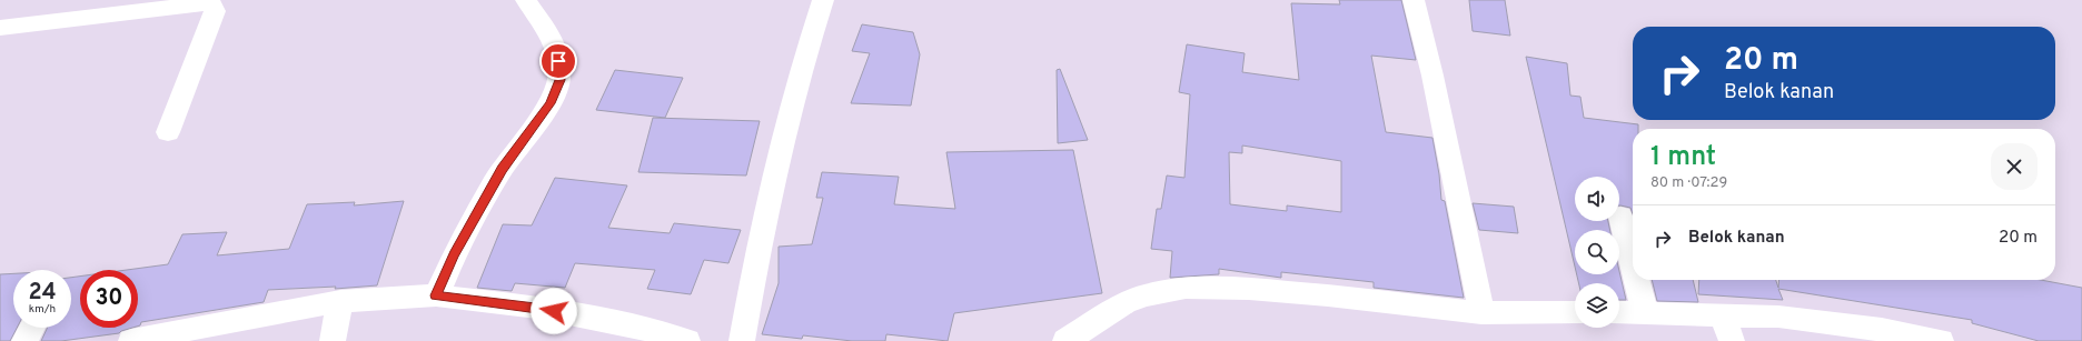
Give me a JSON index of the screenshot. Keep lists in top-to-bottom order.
{
  "page": {
    "turn": ["20 m", "Belok kanan"],
    "heading": ["1 mnt", "80 m · 07:29"],
    "list": [
      {
        "name": "Belok kanan",
        "value": "20 m"
      }
    ],
    "speed": "24 km/h",
    "limit": "30"
  }
}
